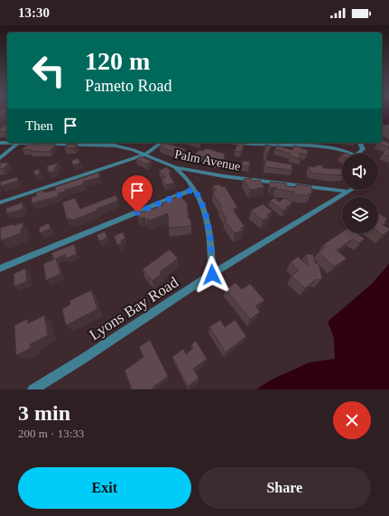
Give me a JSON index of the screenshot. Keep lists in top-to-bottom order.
{
  "streets": {
    "street": ["Palm Avenue", "Lyons Bay Road"]
  },
  "crossings": [
    ["Palm Avenue", "Lyons Bay Road"]
  ],
  "page": {
    "status": "13:30",
    "turn": ["120 m", "Pameto Road"],
    "then": "Then",
    "heading": ["3 min", "200 m · 13:33"],
    "buttons": ["Exit", "Share"]
  }
}
